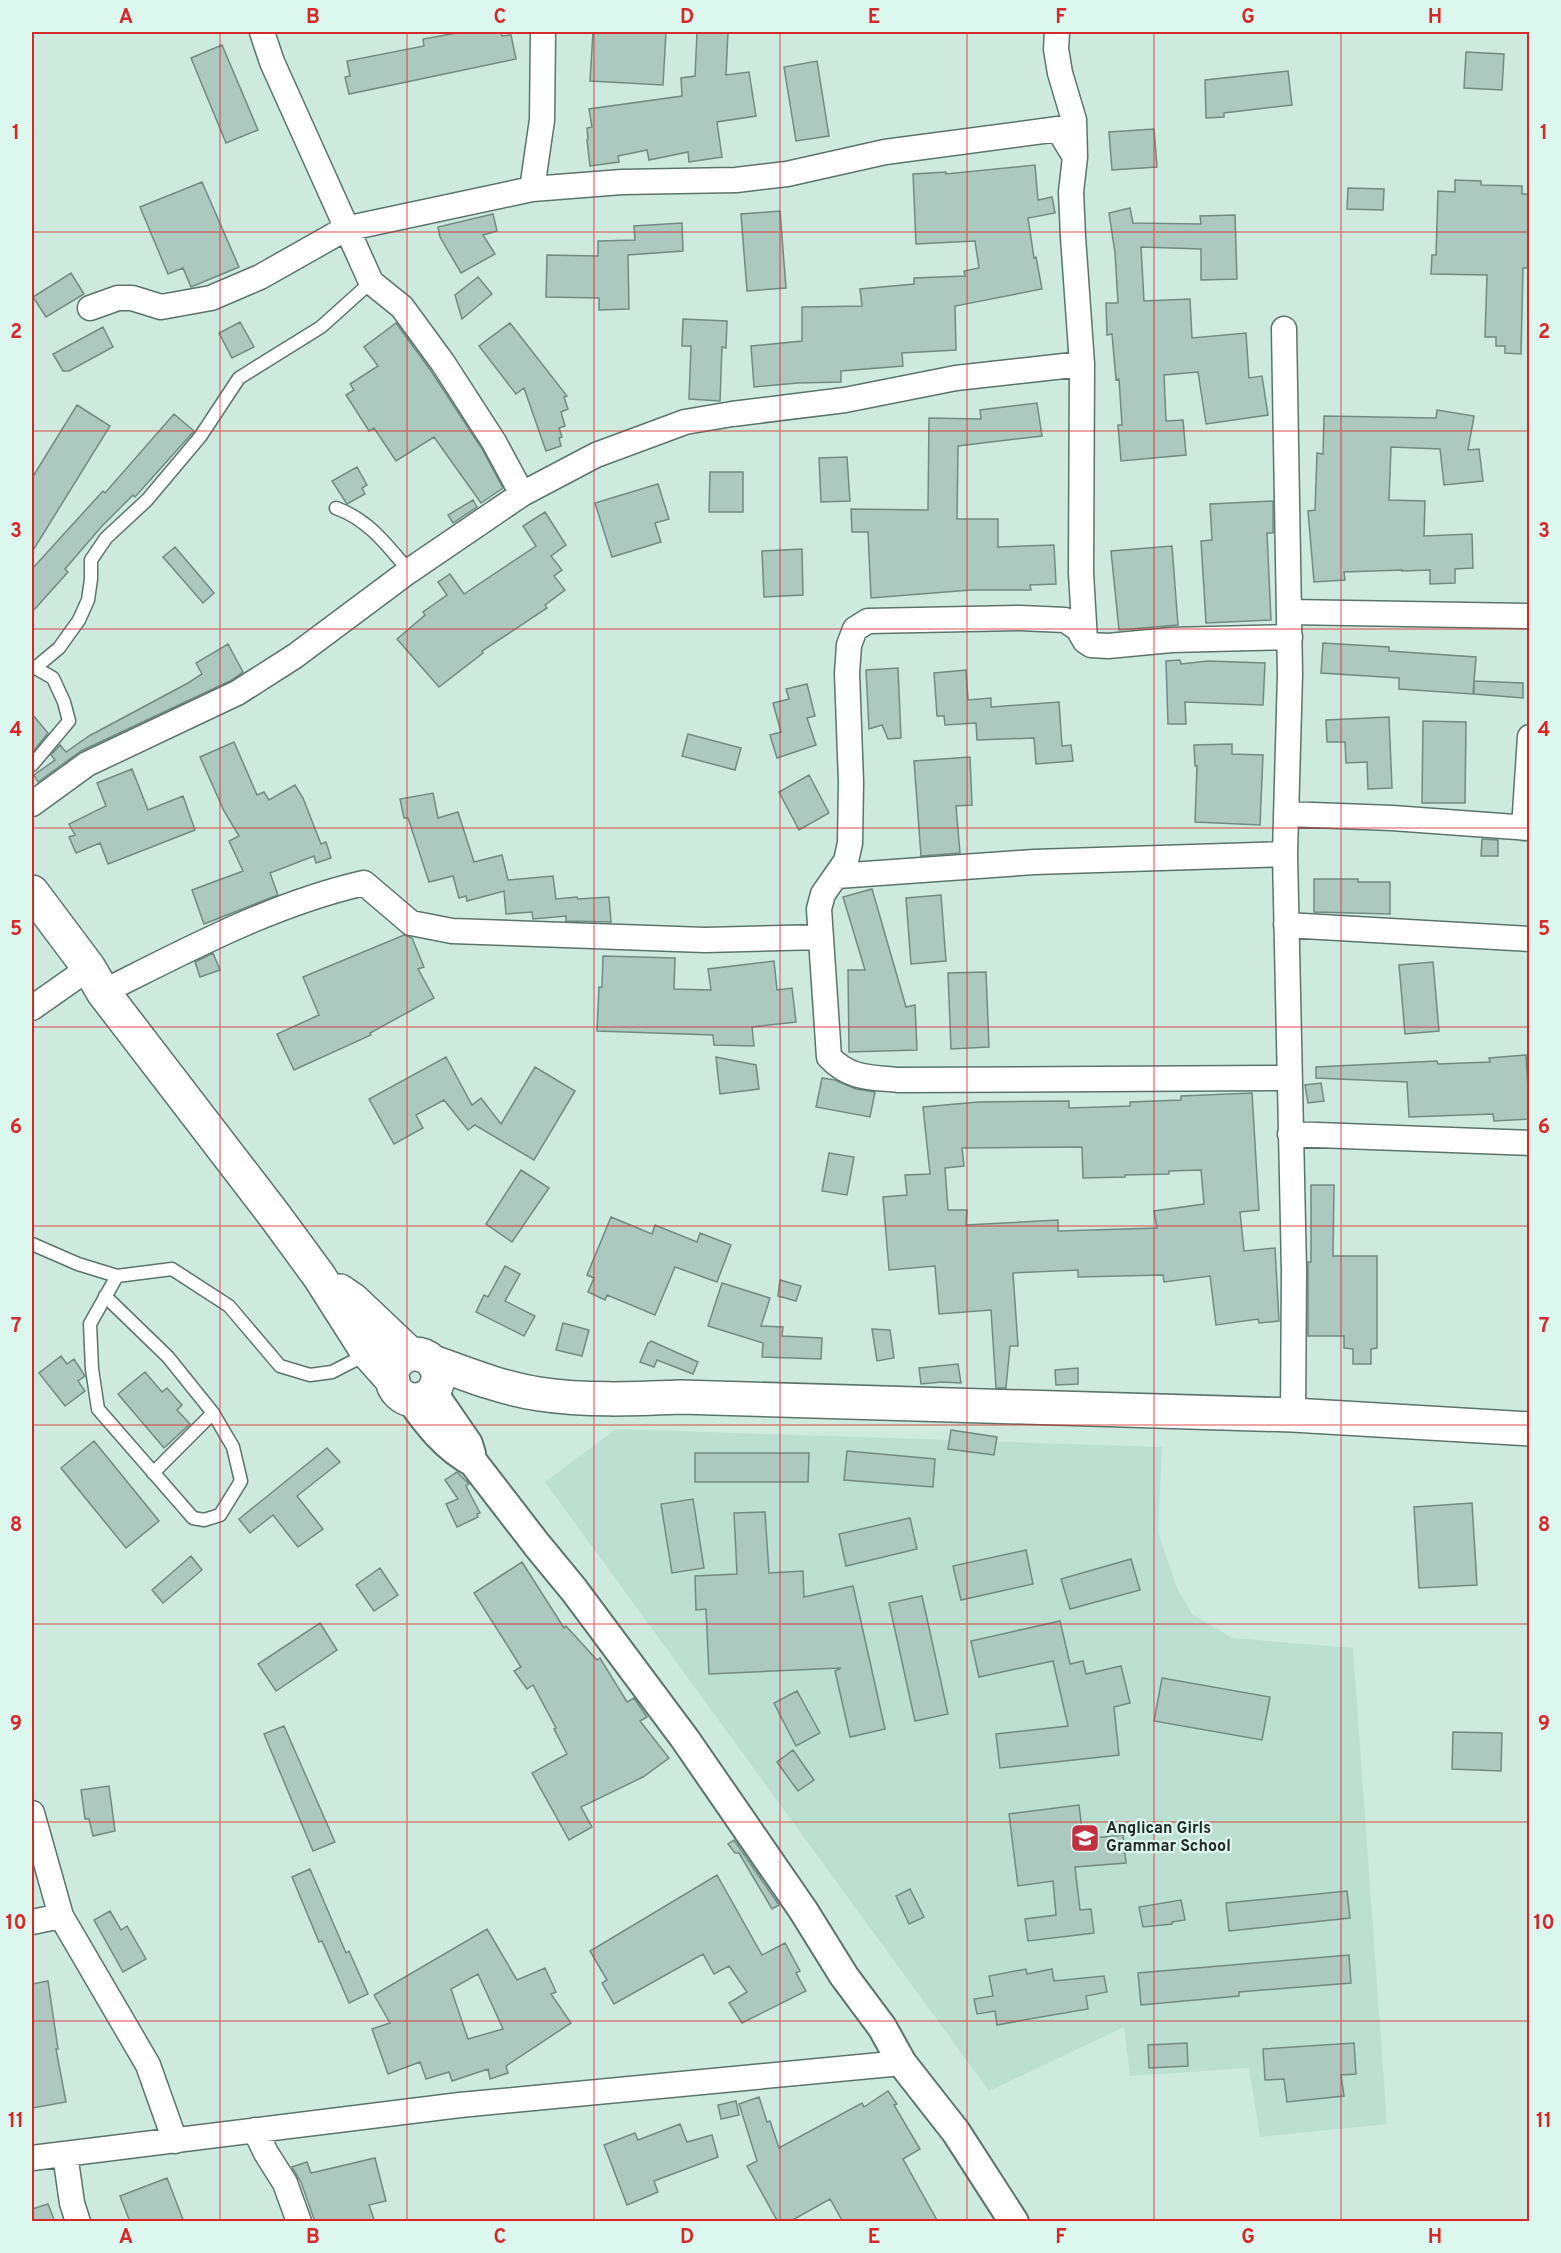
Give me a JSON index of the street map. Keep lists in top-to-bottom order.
{
  "places": {
    "school or university": ["Anglican Girls Grammar School"]
  },
  "grid": {
    "columns": [
      "A",
      "B",
      "C",
      "D",
      "E",
      "F",
      "G",
      "H"
    ],
    "rows": [
      "1",
      "2",
      "3",
      "4",
      "5",
      "6",
      "7",
      "8",
      "9",
      "10",
      "11"
    ]
  }
}
